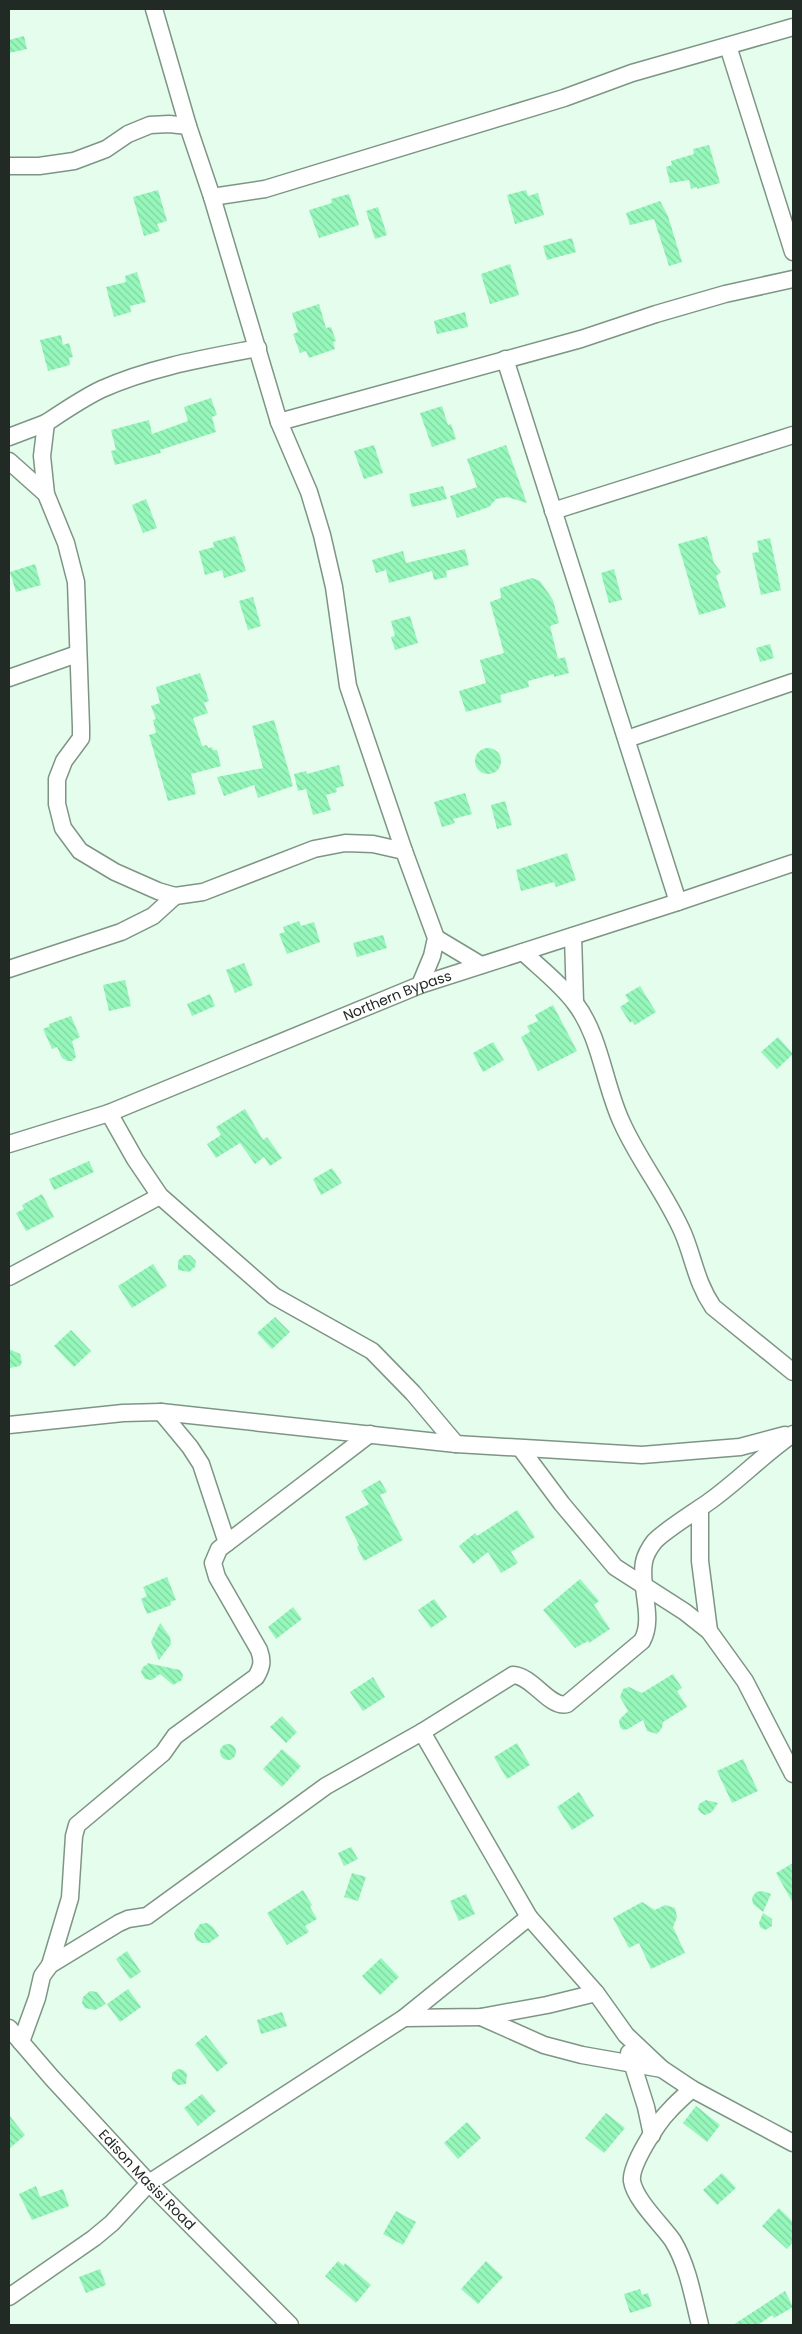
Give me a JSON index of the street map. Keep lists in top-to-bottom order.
{
  "streets": {
    "street": ["Northern Bypass", "Edison Masisi Road"]
  }
}
